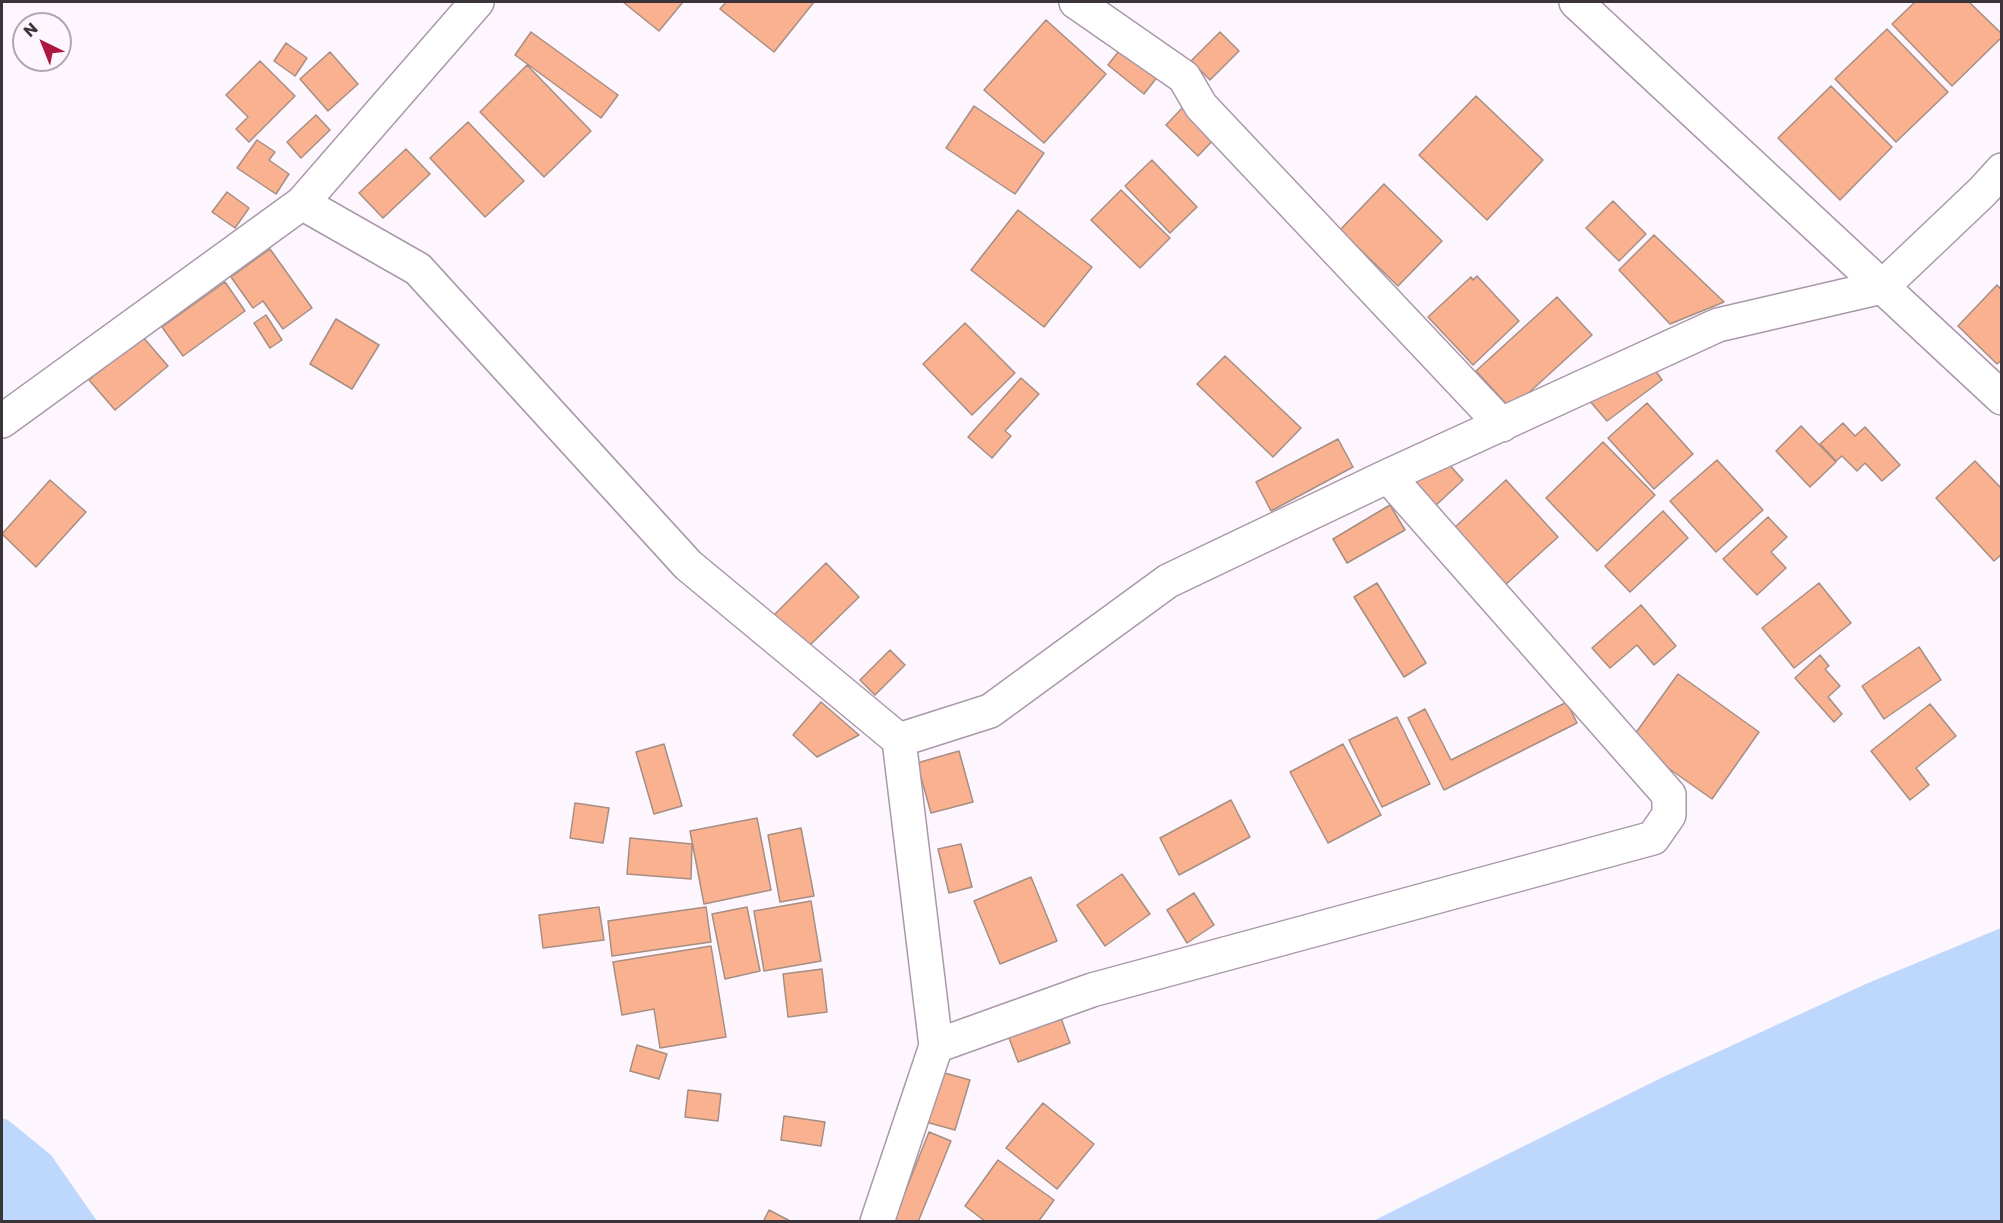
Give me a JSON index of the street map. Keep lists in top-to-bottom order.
{
  "north": "top left"
}
